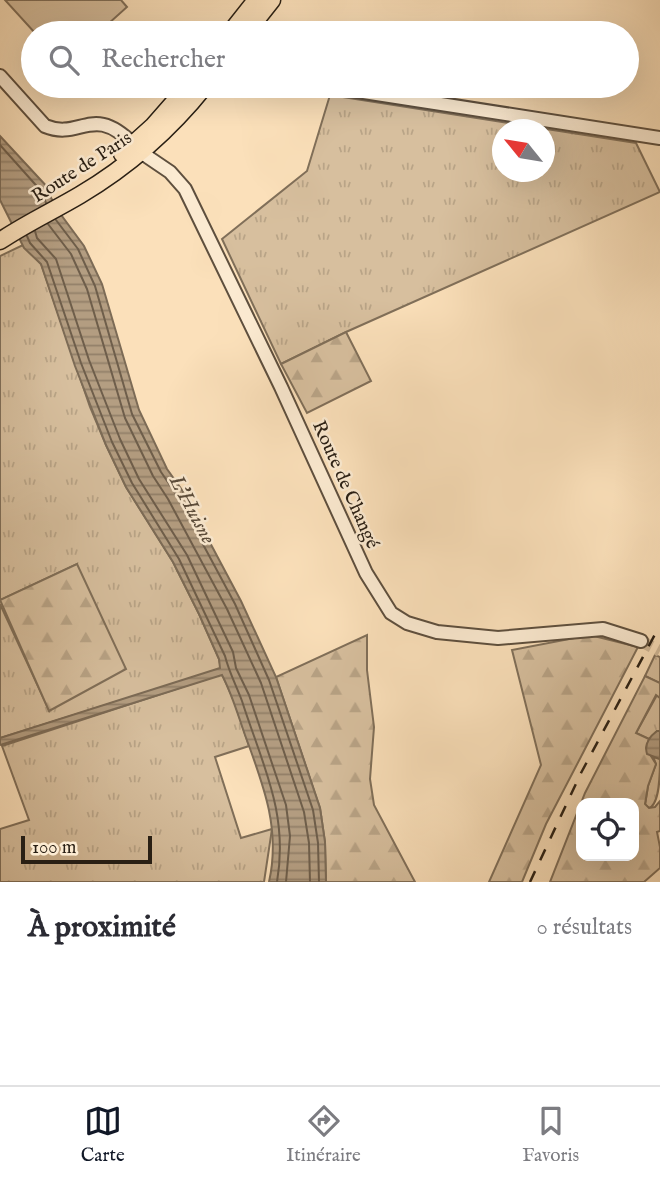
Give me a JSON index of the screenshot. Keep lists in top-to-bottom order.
{
  "streets": {
    "main road": ["Route de Paris"],
    "street": ["Route de Changé"]
  },
  "crossings": [
    ["Route de Paris", "Route de Changé"]
  ],
  "water": ["L'Huisne"],
  "scale_bar": "100 m",
  "north": "top left",
  "page": {
    "search": "Rechercher",
    "scale": "100 m",
    "heading": ["À proximité", "0 résultats"],
    "nav": ["Carte", "Itinéraire", "Favoris"]
  }
}
